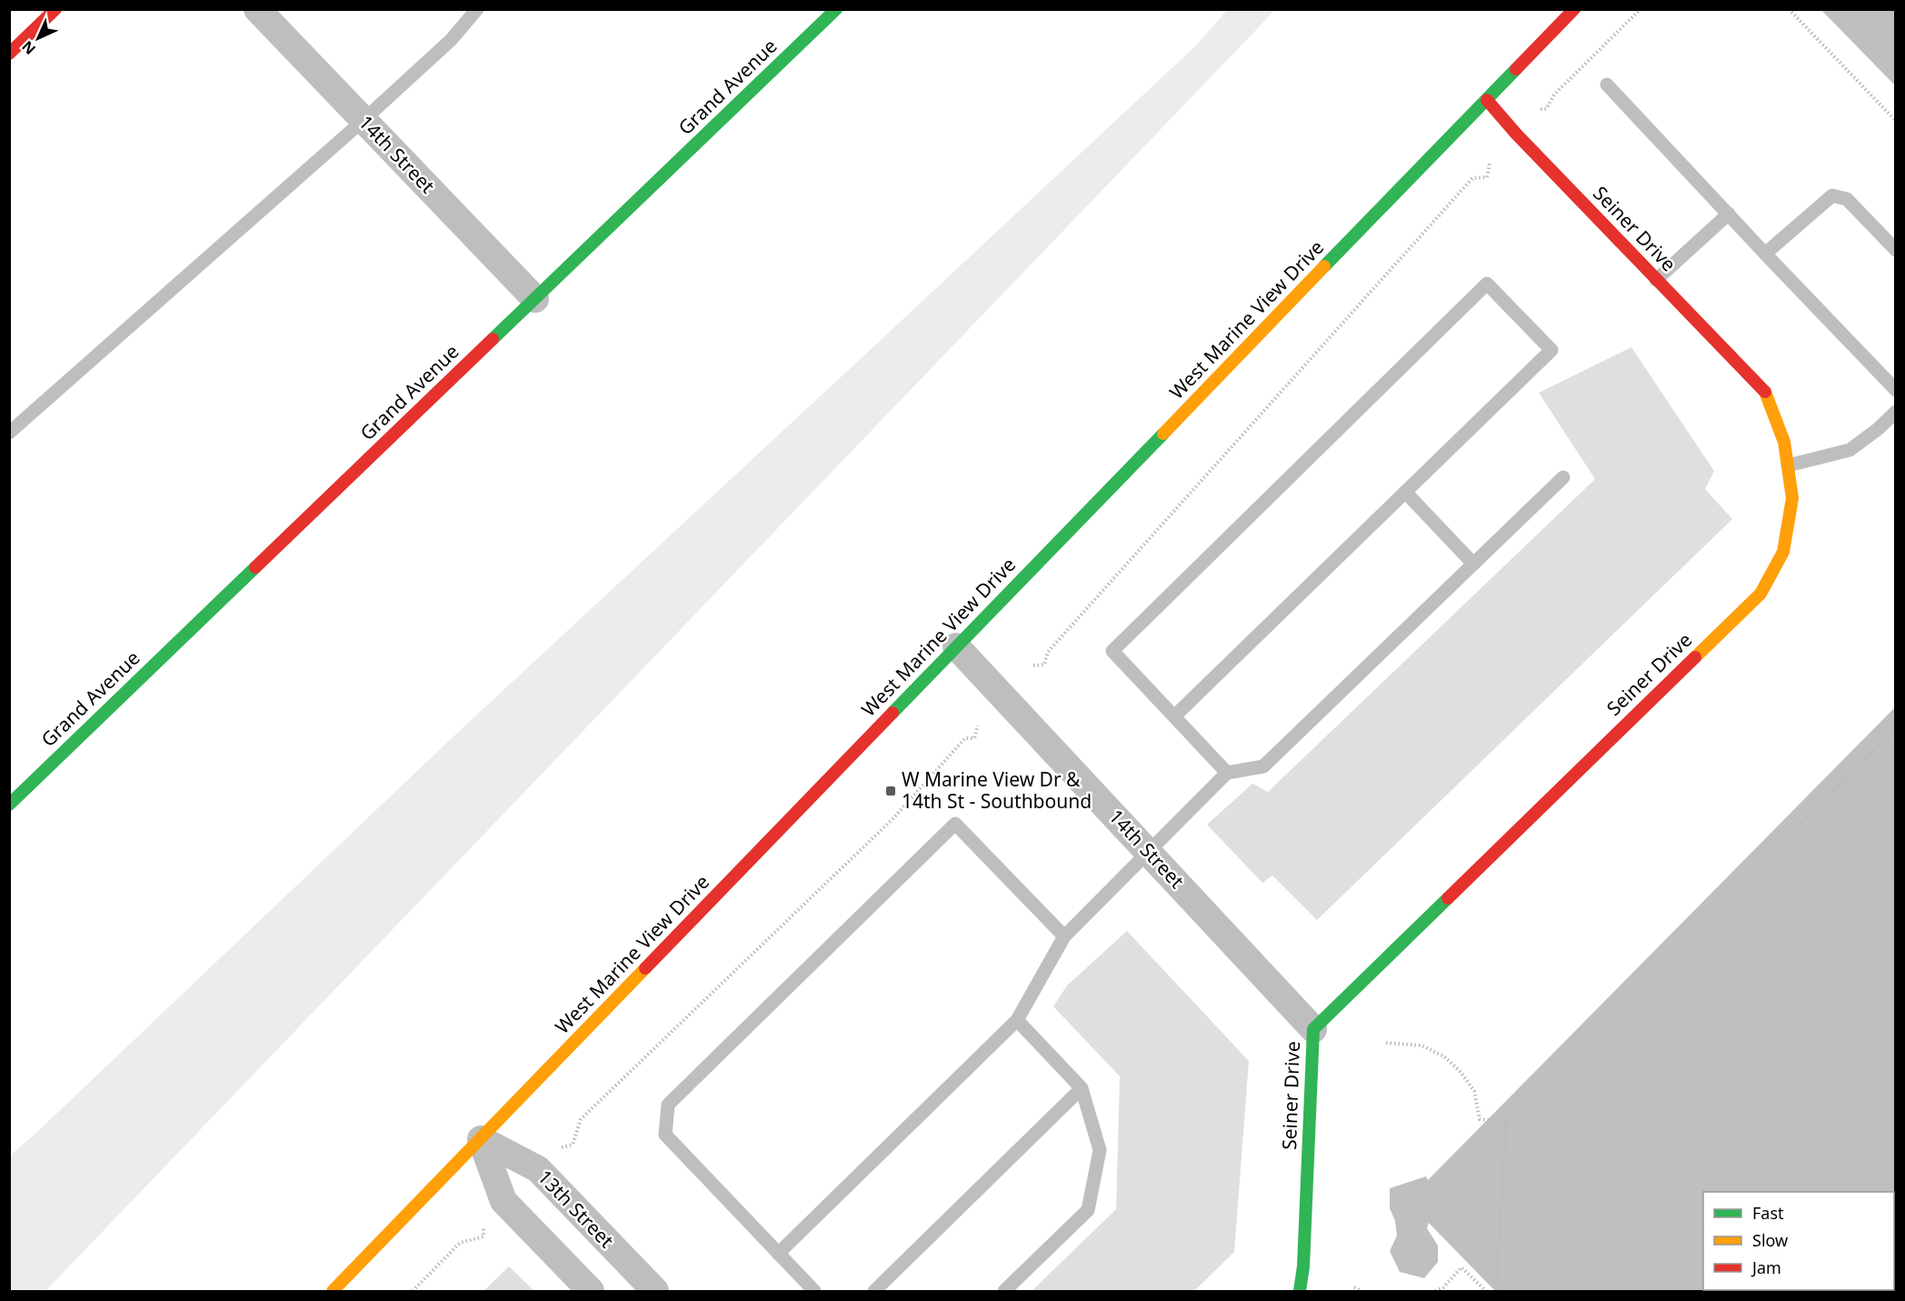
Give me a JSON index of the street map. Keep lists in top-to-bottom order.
{
  "streets": {
    "street": [
      "Grand Avenue",
      "14th Street",
      "Seiner Drive",
      "West Marine View Drive",
      "13th Street"
    ]
  },
  "crossings": [
    ["Grand Avenue", "14th Street"],
    ["14th Street", "Seiner Drive"],
    ["14th Street", "West Marine View Drive"],
    ["Seiner Drive", "West Marine View Drive"],
    ["West Marine View Drive", "13th Street"]
  ],
  "places": {
    "transit": ["W Marine View Dr & 14th St - Southbound"]
  },
  "legend": ["Fast", "Slow", "Jam"],
  "north": "bottom left"
}
